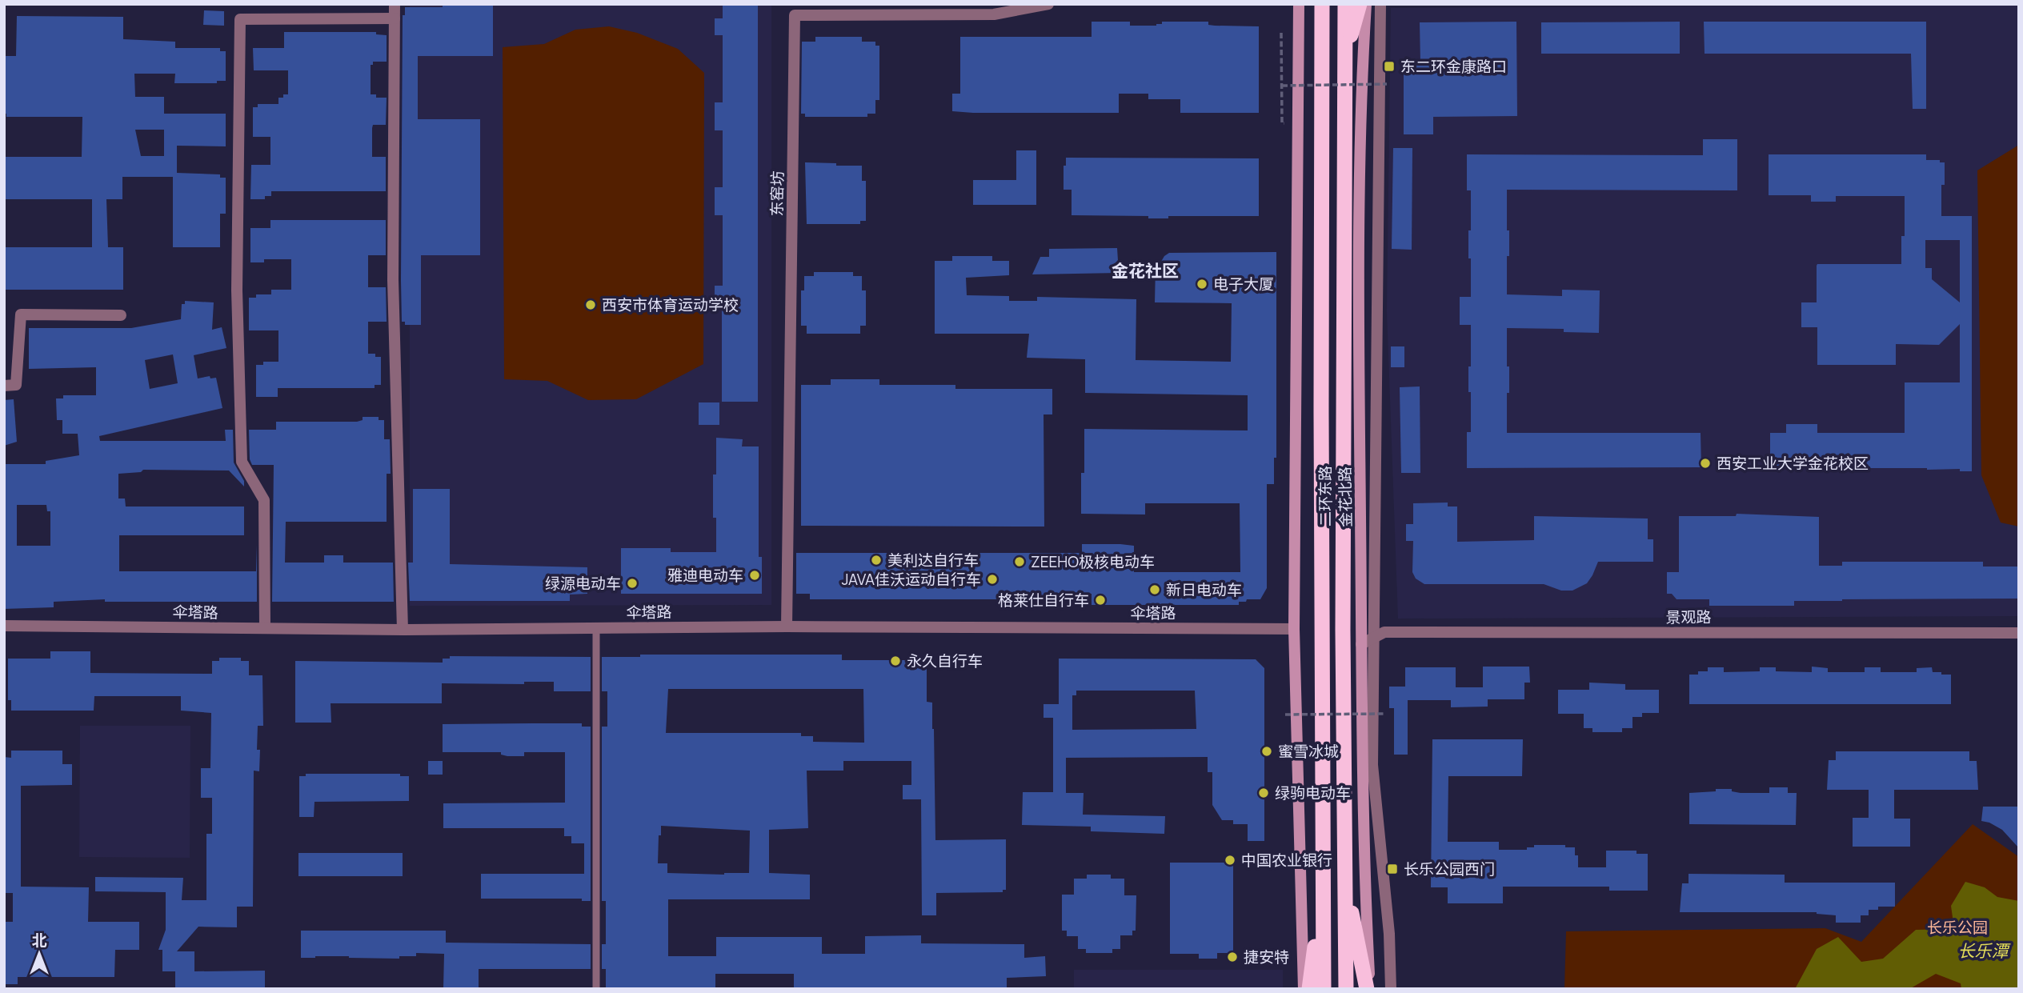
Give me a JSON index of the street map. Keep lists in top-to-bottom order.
{
  "streets": {
    "highway": ["二环东路"],
    "main road": ["金花北路"],
    "street": ["东窑坊", "伞塔路", "景观路"]
  },
  "crossings": [
    ["东窑坊", "伞塔路"],
    ["金花北路", "景观路"]
  ],
  "districts": ["金花社区"],
  "water": ["长乐潭"],
  "parks": ["长乐公园"],
  "places": {
    "transit": ["东二环金康路口", "长乐公园西门"],
    "other": [
      "电子大厦",
      "西安市体育运动学校",
      "西安工业大学金花校区",
      "美利达自行车",
      "ZEEHO极核电动车",
      "雅迪电动车",
      "JAVA佳沃运动自行车",
      "绿源电动车",
      "新日电动车",
      "格莱仕自行车",
      "永久自行车",
      "蜜雪冰城",
      "绿驹电动车",
      "中国农业银行",
      "捷安特"
    ]
  },
  "north": "top"
}
